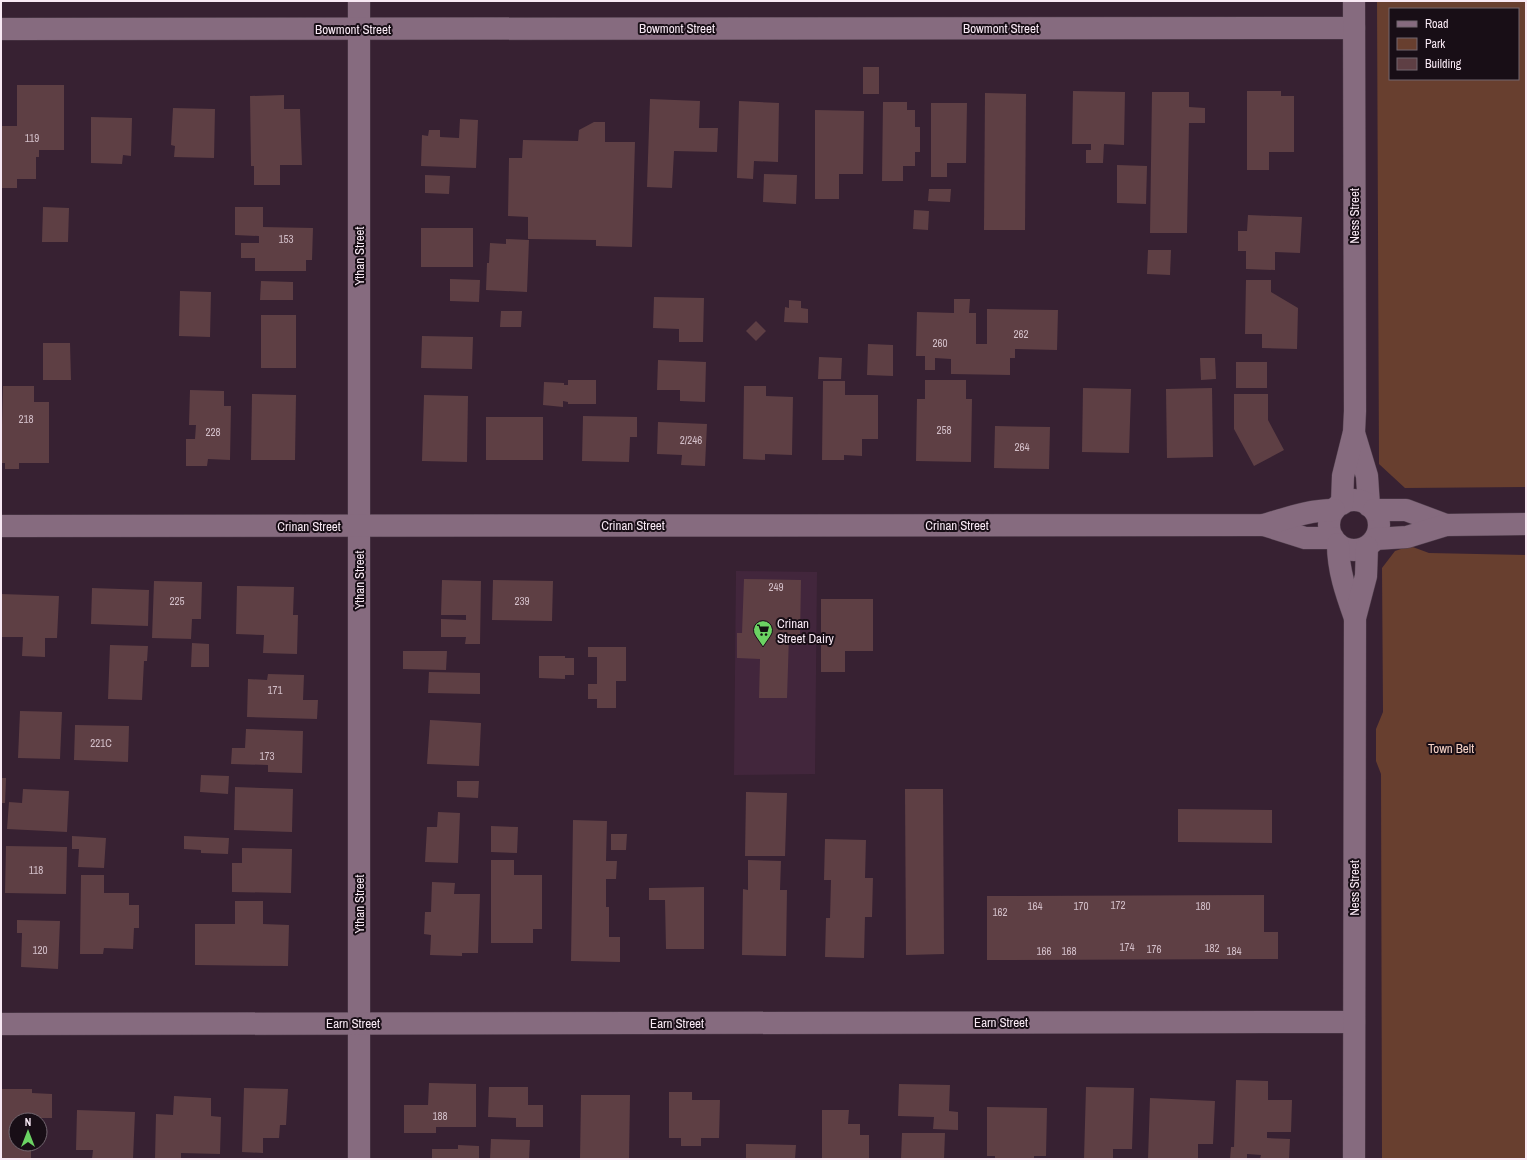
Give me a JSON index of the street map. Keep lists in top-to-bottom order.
{
  "streets": {
    "street": [
      "Bowmont Street",
      "Ness Street",
      "Ythan Street",
      "Crinan Street",
      "Earn Street"
    ]
  },
  "crossings": [
    ["Bowmont Street", "Ness Street"],
    ["Bowmont Street", "Ythan Street"],
    ["Ness Street", "Crinan Street"],
    ["Ness Street", "Earn Street"],
    ["Ythan Street", "Crinan Street"],
    ["Ythan Street", "Earn Street"]
  ],
  "parks": ["Town Belt"],
  "places": {
    "supermarket": ["Crinan Street Dairy"]
  },
  "house_numbers": [
    "119",
    "153",
    "262",
    "260",
    "218",
    "258",
    "228",
    "2/246",
    "264",
    "249",
    "225",
    "239",
    "171",
    "221C",
    "173",
    "118",
    "172",
    "164",
    "170",
    "180",
    "162",
    "174",
    "182",
    "176",
    "120",
    "166",
    "168",
    "184",
    "188"
  ],
  "legend": ["Road", "Park", "Building"],
  "north": "top"
}
